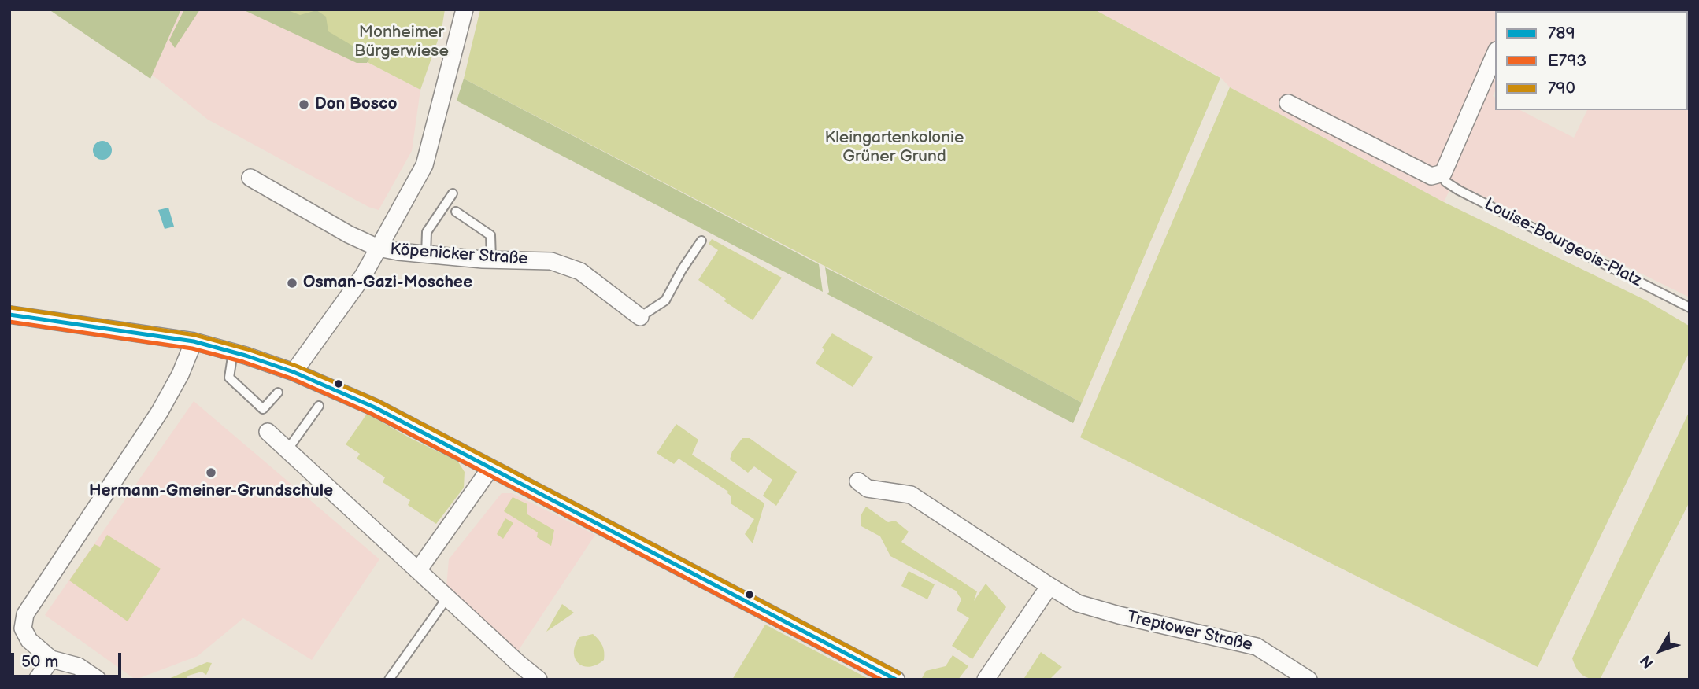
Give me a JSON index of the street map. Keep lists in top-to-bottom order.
{
  "streets": {
    "street": ["Köpenicker Straße", "Treptower Straße"],
    "lane": ["Louise-Bourgeois-Platz"]
  },
  "parks": ["Monheimer Bürgerwiese", "Kleingartenkolonie Grüner Grund"],
  "places": ["Don Bosco", "Osman-Gazi-Moschee", "Hermann-Gmeiner-Grundschule"],
  "lines": ["transit line 790", "transit line 789", "transit line E793"],
  "legend": ["789", "E793", "790"],
  "scale_bar": "50 m",
  "north": "bottom left"
}
